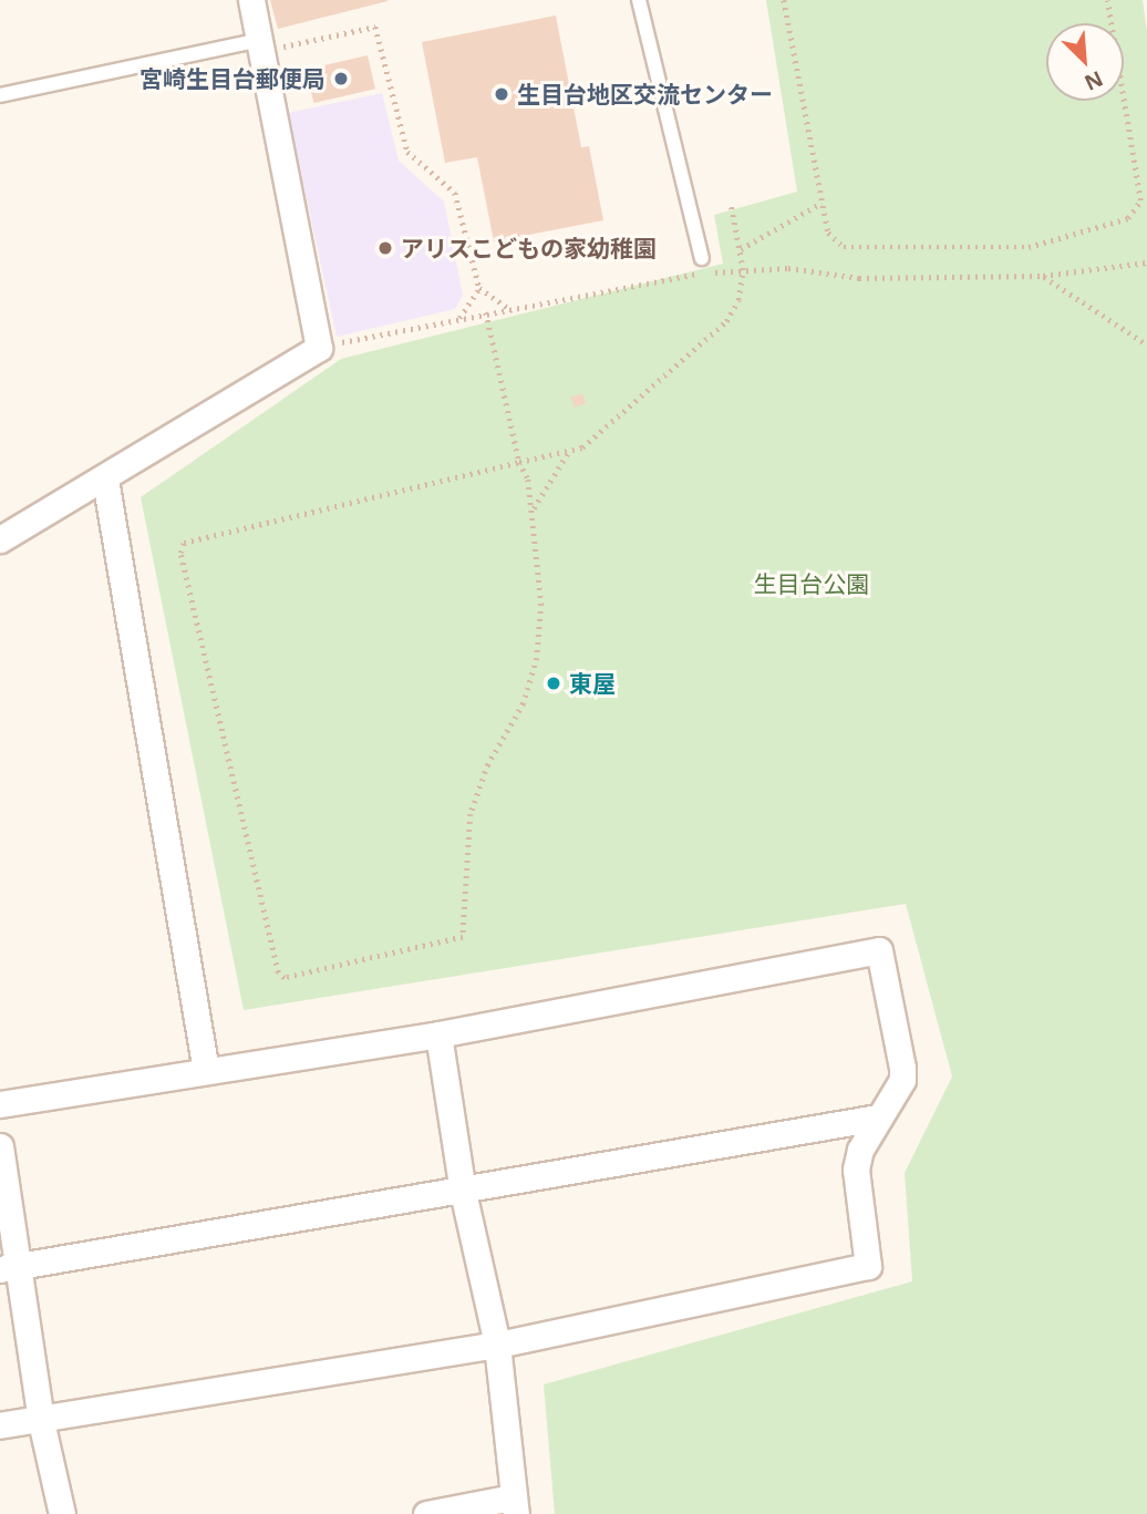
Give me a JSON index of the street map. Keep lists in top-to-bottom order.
{
  "parks": ["生目台公園"],
  "places": [
    "宮崎生目台郵便局",
    "生目台地区交流センター",
    "アリスこどもの家幼稚園",
    "東屋"
  ],
  "north": "bottom right"
}
